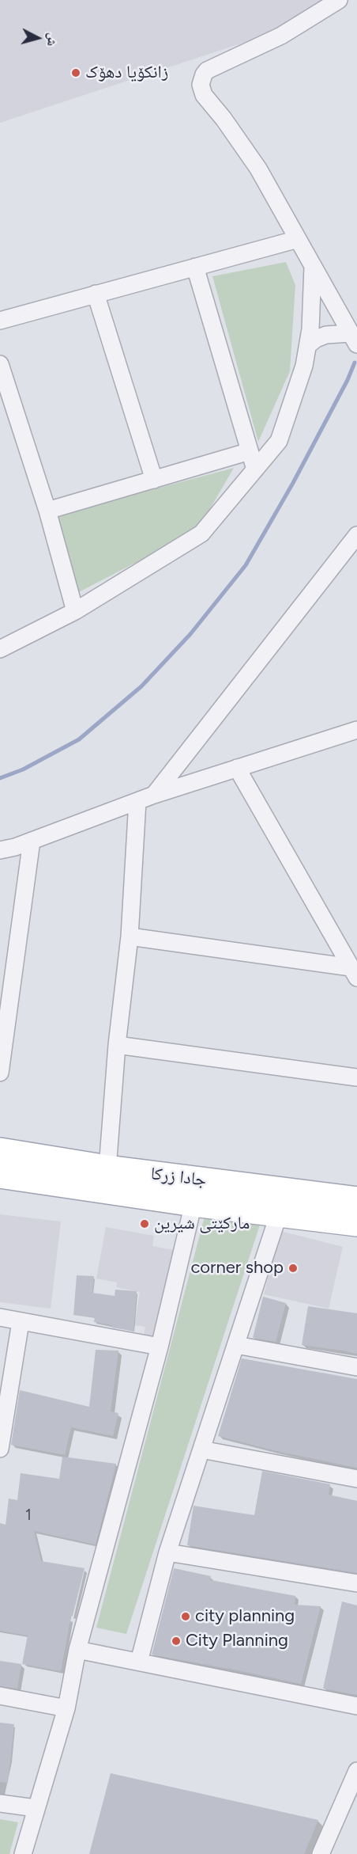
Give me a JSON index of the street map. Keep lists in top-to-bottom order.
{
  "streets": {
    "main road": ["جادا زرکا"]
  },
  "places": [
    "زانکۆیا دهۆک",
    "مارکێتی شیرین",
    "corner shop",
    "city planning",
    "City Planning"
  ],
  "house_numbers": ["1"],
  "north": "right"
}
